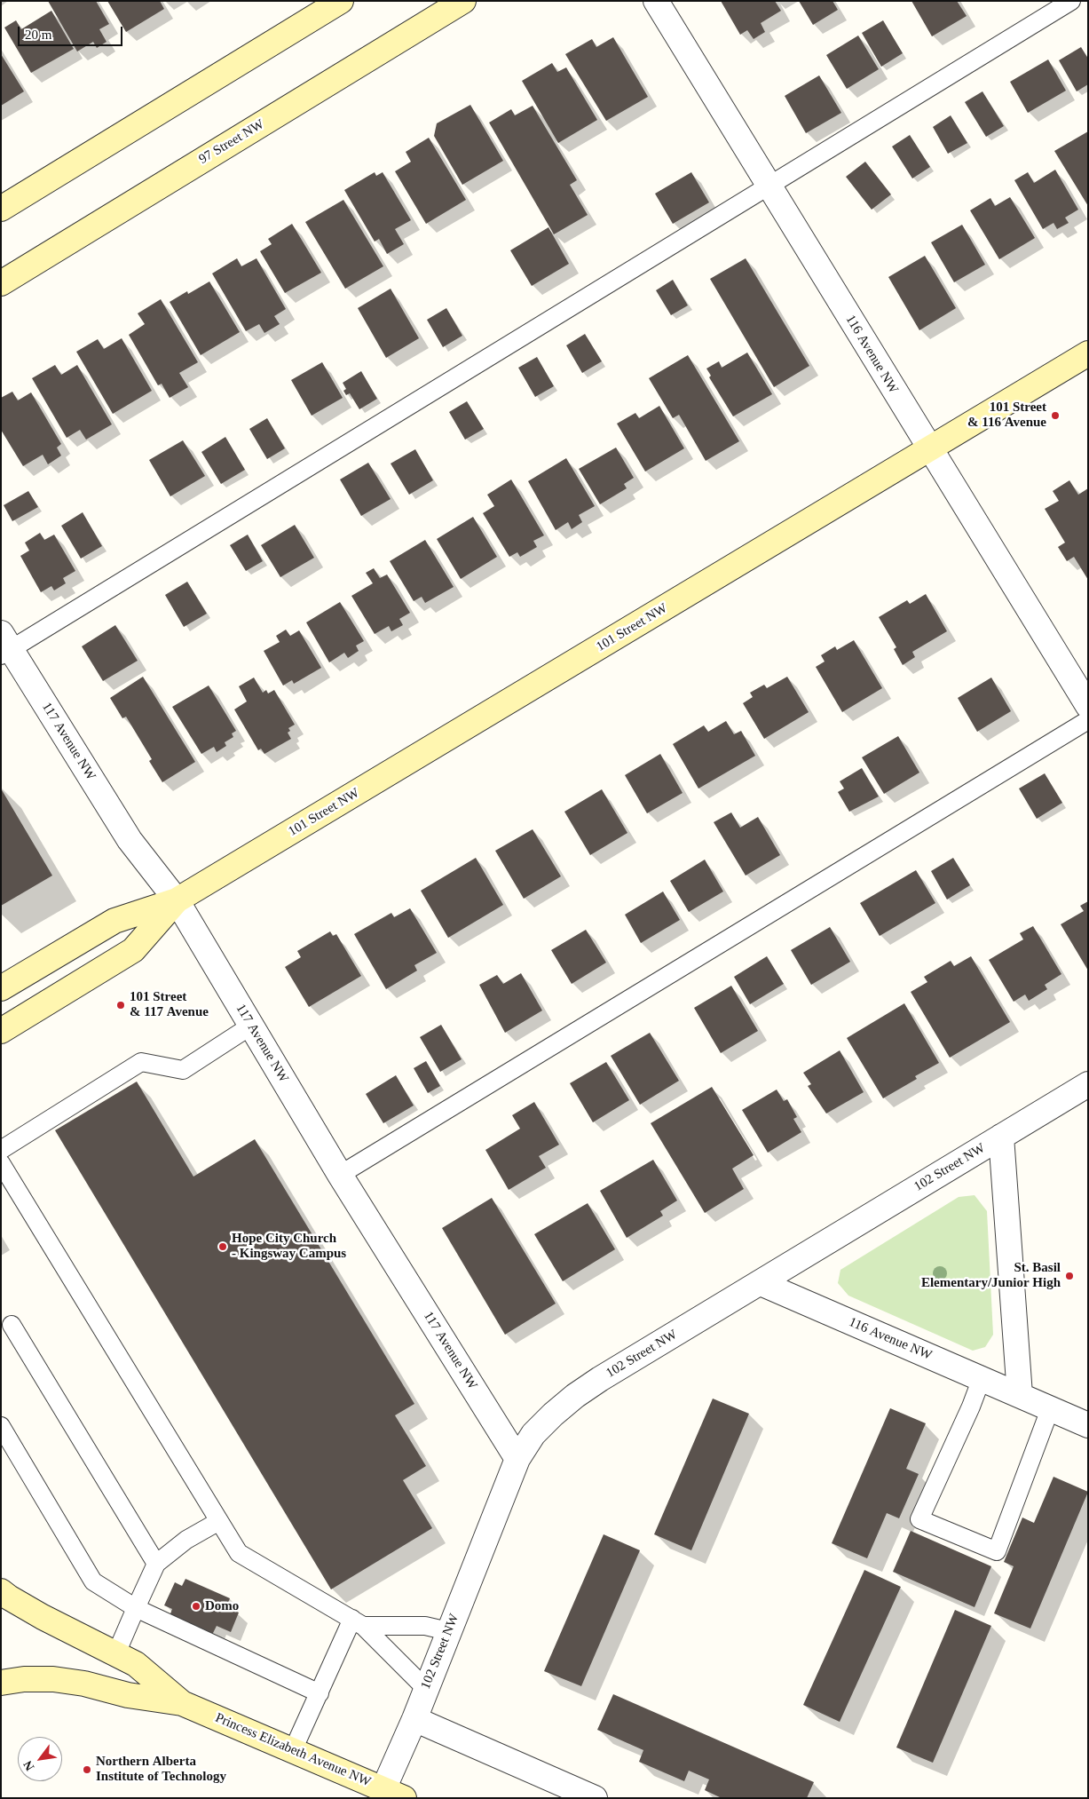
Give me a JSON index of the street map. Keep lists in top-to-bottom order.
{
  "streets": {
    "main road": ["97 Street NW", "101 Street NW", "Princess Elizabeth Avenue NW"],
    "street": ["116 Avenue NW", "117 Avenue NW", "102 Street NW"]
  },
  "crossings": [
    ["116 Avenue NW", "101 Street NW"],
    ["116 Avenue NW", "102 Street NW"],
    ["101 Street NW", "117 Avenue NW"],
    ["117 Avenue NW", "102 Street NW"],
    ["102 Street NW", "Princess Elizabeth Avenue NW"]
  ],
  "places": [
    "101 Street & 116 Avenue",
    "101 Street & 117 Avenue",
    "Hope City Church - Kingsway Campus",
    "St. Basil Elementary/Junior High",
    "Domo",
    "Northern Alberta Institute of Technology"
  ],
  "scale_bar": "20 m",
  "north": "bottom left"
}
